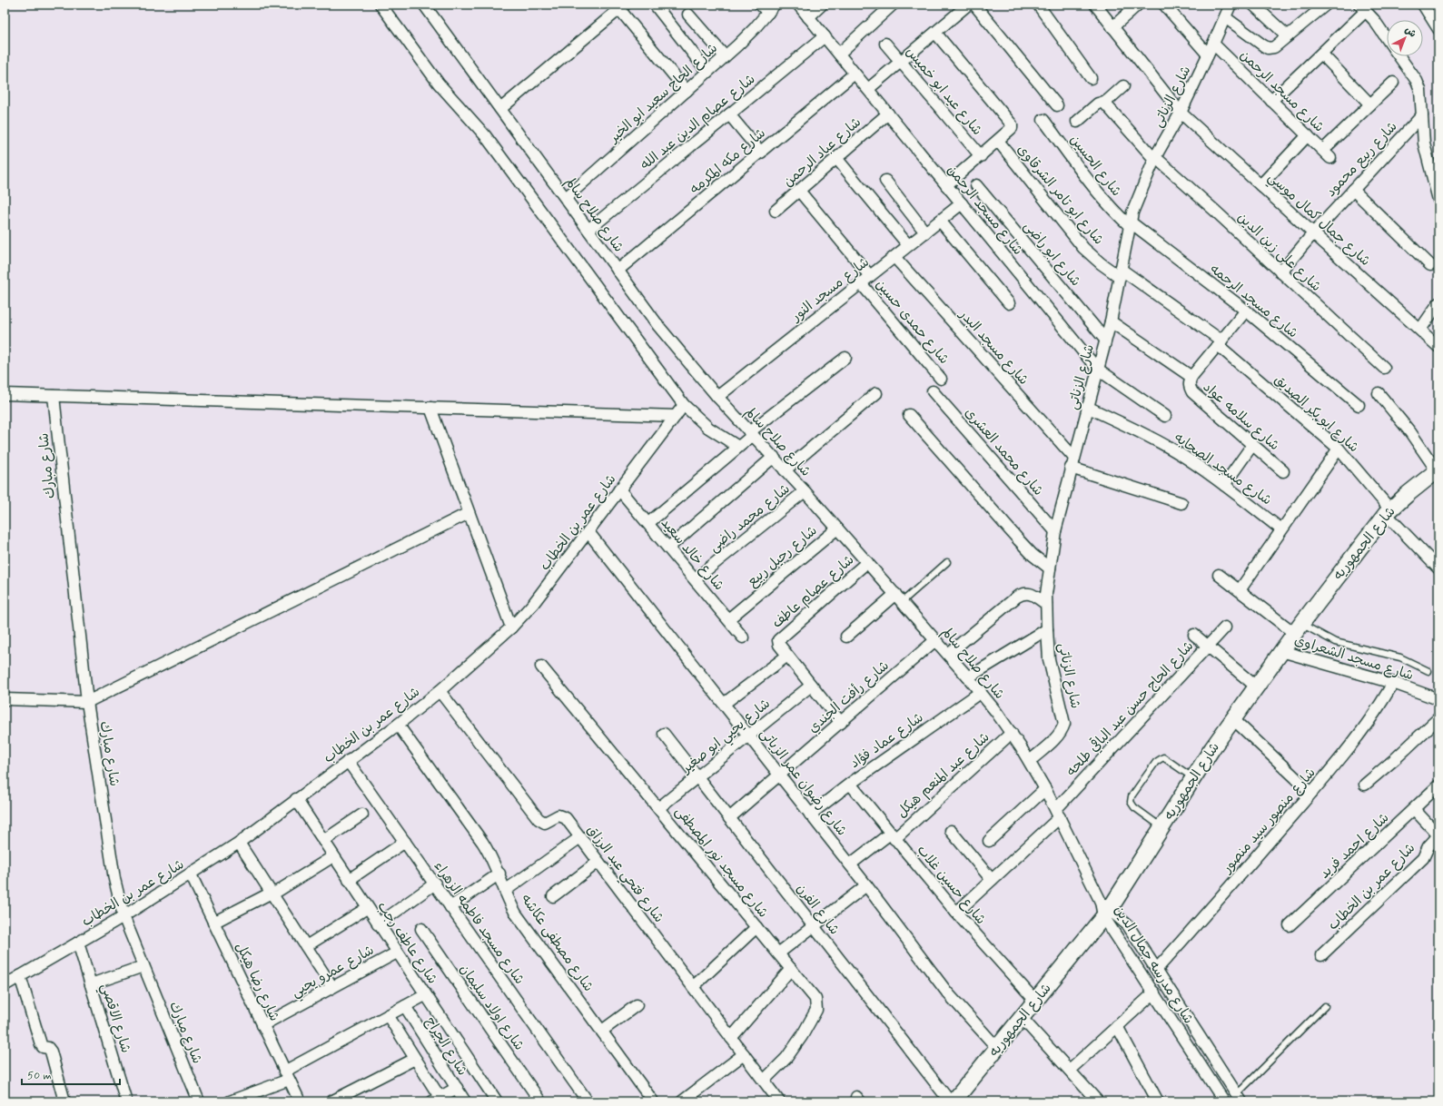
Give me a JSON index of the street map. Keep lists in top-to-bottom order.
{
  "streets": {
    "main road": ["شارع الجمهوريه"],
    "street": [
      "شارع عيد ابو خميس",
      "شارع مسجد الرحمن",
      "شارع الحاج سعيد ابو الخير",
      "شارع الزناتى",
      "شارع عصام الدين عبد الله",
      "شارع عباد الرحمن",
      "شارع ربيع محمود",
      "شارع مكه المكرمه",
      "شارع الحسين",
      "شارع ابو تامر الشرقاوى",
      "شارع صلاح سالم",
      "شارع جمال كمال موسي",
      "شارع على زين الدين",
      "شارع ابو راضى",
      "شارع مسجد النور",
      "شارع مسجد الرحمه",
      "شارع حمدى حسين",
      "شارع مسجد البدر",
      "شارع ابو بكر الصديق",
      "شارع سلامه عواد",
      "شارع محمد العشرى",
      "شارع مبارك",
      "شارع مسجد الصحابه",
      "شارع محمد راضى",
      "شارع عمر بن الخطاب",
      "شارع خالد سعيد",
      "شارع رحيل ربيع",
      "شارع عصام عاطف",
      "شارع مسجد الشعراوى",
      "شارع رأفت الجندي",
      "شارع الحاج حسن عبد الباقي طلحه",
      "شارع يحيي ابو صغير",
      "شارع عماد فؤاد",
      "شارع عبد المنعم هيكل",
      "شارع رضوان عمر الزياتى",
      "شارع منصور سيد منصور",
      "شارع احمد فريد",
      "شارع مسجد نور المصطفى",
      "شارع فتحي عبد الرزاق",
      "شارع حسين غلاب",
      "شارع الفرن",
      "شارع مسجد فاطمه الزهراء",
      "شارع عاطف رجب",
      "شارع مصطفى عكاشه",
      "شارع مدرسه جمال الدين",
      "شارع عمرو يحيي",
      "شارع رضا هيكل",
      "شارع اولاد سليمان",
      "شارع الاقصي",
      "شارع الجراج"
    ]
  },
  "crossings": [
    ["شارع مسجد الرحمن", "شارع الزناتى"],
    ["شارع مسجد الرحمن", "شارع عصام الدين عبد الله"],
    ["شارع مسجد الرحمن", "شارع عباد الرحمن"],
    ["شارع مسجد الرحمن", "شارع مكه المكرمه"],
    ["شارع مسجد الرحمن", "شارع مسجد النور"],
    ["شارع الحاج سعيد ابو الخير", "شارع صلاح سالم"],
    ["شارع الزناتى", "شارع الحسين"],
    ["شارع الزناتى", "شارع ابو تامر الشرقاوى"],
    ["شارع الزناتى", "شارع صلاح سالم"],
    ["شارع الزناتى", "شارع جمال كمال موسي"],
    ["شارع الزناتى", "شارع على زين الدين"],
    ["شارع الزناتى", "شارع ابو راضى"],
    ["شارع الزناتى", "شارع مسجد الرحمه"],
    ["شارع الزناتى", "شارع مسجد البدر"],
    ["شارع الزناتى", "شارع ابو بكر الصديق"],
    ["شارع الزناتى", "شارع محمد العشرى"],
    ["شارع الزناتى", "شارع مسجد الصحابه"],
    ["شارع عصام الدين عبد الله", "شارع صلاح سالم"],
    ["شارع عباد الرحمن", "شارع حمدى حسين"],
    ["شارع ربيع محمود", "شارع جمال كمال موسي"],
    ["شارع ربيع محمود", "شارع على زين الدين"],
    ["شارع مكه المكرمه", "شارع صلاح سالم"],
    ["شارع الحسين", "شارع مسجد الرحمه"],
    ["شارع ابو تامر الشرقاوى", "شارع ابو بكر الصديق"],
    ["شارع صلاح سالم", "شارع مسجد النور"],
    ["شارع صلاح سالم", "شارع محمد راضى"],
    ["شارع صلاح سالم", "شارع الجمهوريه"],
    ["شارع صلاح سالم", "شارع رحيل ربيع"],
    ["شارع صلاح سالم", "شارع عصام عاطف"],
    ["شارع صلاح سالم", "شارع رأفت الجندي"],
    ["شارع صلاح سالم", "شارع الحاج حسن عبد الباقي طلحه"],
    ["شارع صلاح سالم", "شارع عماد فؤاد"],
    ["شارع صلاح سالم", "شارع عبد المنعم هيكل"],
    ["شارع صلاح سالم", "شارع مدرسه جمال الدين"],
    ["شارع مسجد النور", "شارع حمدى حسين"],
    ["شارع مسجد النور", "شارع مسجد البدر"],
    ["شارع مسجد الرحمه", "شارع سلامه عواد"],
    ["شارع ابو بكر الصديق", "شارع سلامه عواد"],
    ["شارع ابو بكر الصديق", "شارع الجمهوريه"],
    ["شارع مبارك", "شارع عمر بن الخطاب"],
    ["شارع محمد راضى", "شارع خالد سعيد"],
    ["شارع عمر بن الخطاب", "شارع خالد سعيد"],
    ["شارع عمر بن الخطاب", "شارع رضوان عمر الزياتى"],
    ["شارع عمر بن الخطاب", "شارع فتحي عبد الرزاق"],
    ["شارع عمر بن الخطاب", "شارع مسجد فاطمه الزهراء"],
    ["شارع عمر بن الخطاب", "شارع عاطف رجب"],
    ["شارع عمر بن الخطاب", "شارع مصطفى عكاشه"],
    ["شارع عمر بن الخطاب", "شارع رضا هيكل"],
    ["شارع عمر بن الخطاب", "شارع الاقصي"],
    ["شارع الجمهوريه", "شارع مسجد الشعراوى"],
    ["شارع الجمهوريه", "شارع رضوان عمر الزياتى"],
    ["شارع الجمهوريه", "شارع حسين غلاب"],
    ["شارع الجمهوريه", "شارع الفرن"],
    ["شارع الجمهوريه", "شارع مدرسه جمال الدين"],
    ["شارع خالد سعيد", "شارع رحيل ربيع"],
    ["شارع مسجد الشعراوى", "شارع منصور سيد منصور"],
    ["شارع رأفت الجندي", "شارع رضوان عمر الزياتى"],
    ["شارع رأفت الجندي", "شارع الفرن"],
    ["شارع الحاج حسن عبد الباقي طلحه", "شارع حسين غلاب"],
    ["شارع يحيي ابو صغير", "شارع رضوان عمر الزياتى"],
    ["شارع يحيي ابو صغير", "شارع مسجد نور المصطفى"],
    ["شارع يحيي ابو صغير", "شارع الفرن"],
    ["شارع عماد فؤاد", "شارع رضوان عمر الزياتى"],
    ["شارع عماد فؤاد", "شارع حسين غلاب"],
    ["شارع عبد المنعم هيكل", "شارع رضوان عمر الزياتى"],
    ["شارع عبد المنعم هيكل", "شارع حسين غلاب"],
    ["شارع منصور سيد منصور", "شارع مدرسه جمال الدين"],
    ["شارع مسجد نور المصطفى", "شارع فتحي عبد الرزاق"],
    ["شارع عاطف رجب", "شارع عمرو يحيي"],
    ["شارع عمرو يحيي", "شارع رضا هيكل"]
  ],
  "scale_bar": "50 m",
  "north": "top right"
}
